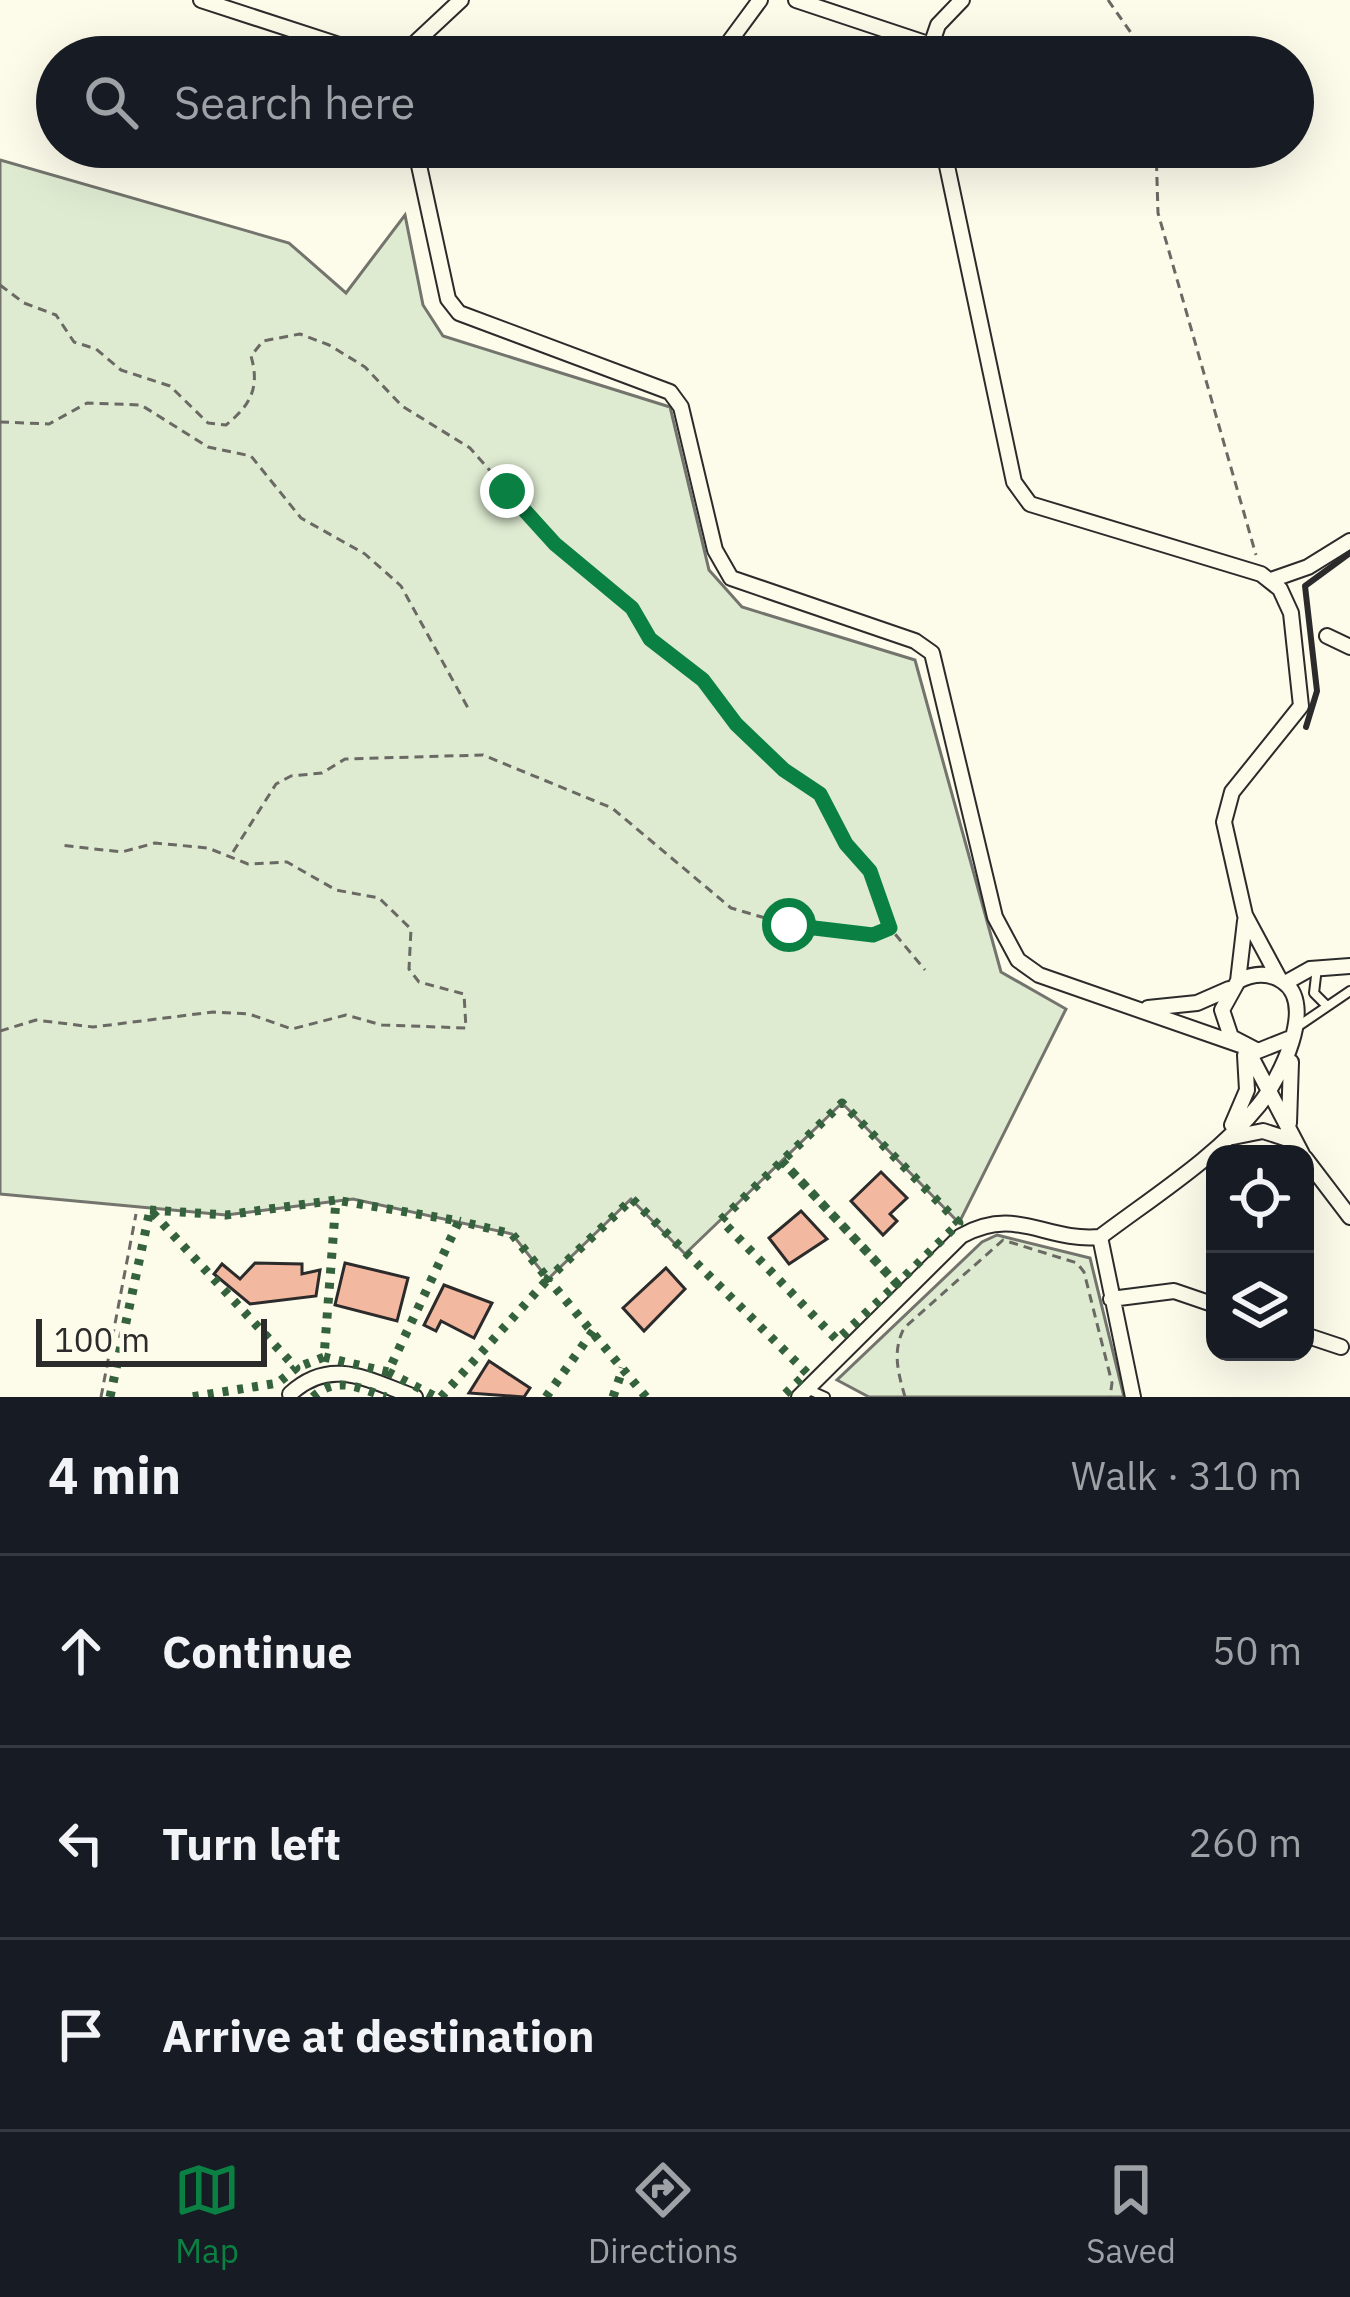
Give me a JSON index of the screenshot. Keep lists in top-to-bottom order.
{
  "scale_bar": "100 m",
  "page": {
    "search": "Search here",
    "scale": "100 m",
    "heading": ["4 min", "Walk · 310 m"],
    "list": [
      ["Continue", "50 m"],
      ["Turn left", "260 m"],
      "Arrive at destination"
    ],
    "nav": ["Map", "Directions", "Saved"]
  }
}
